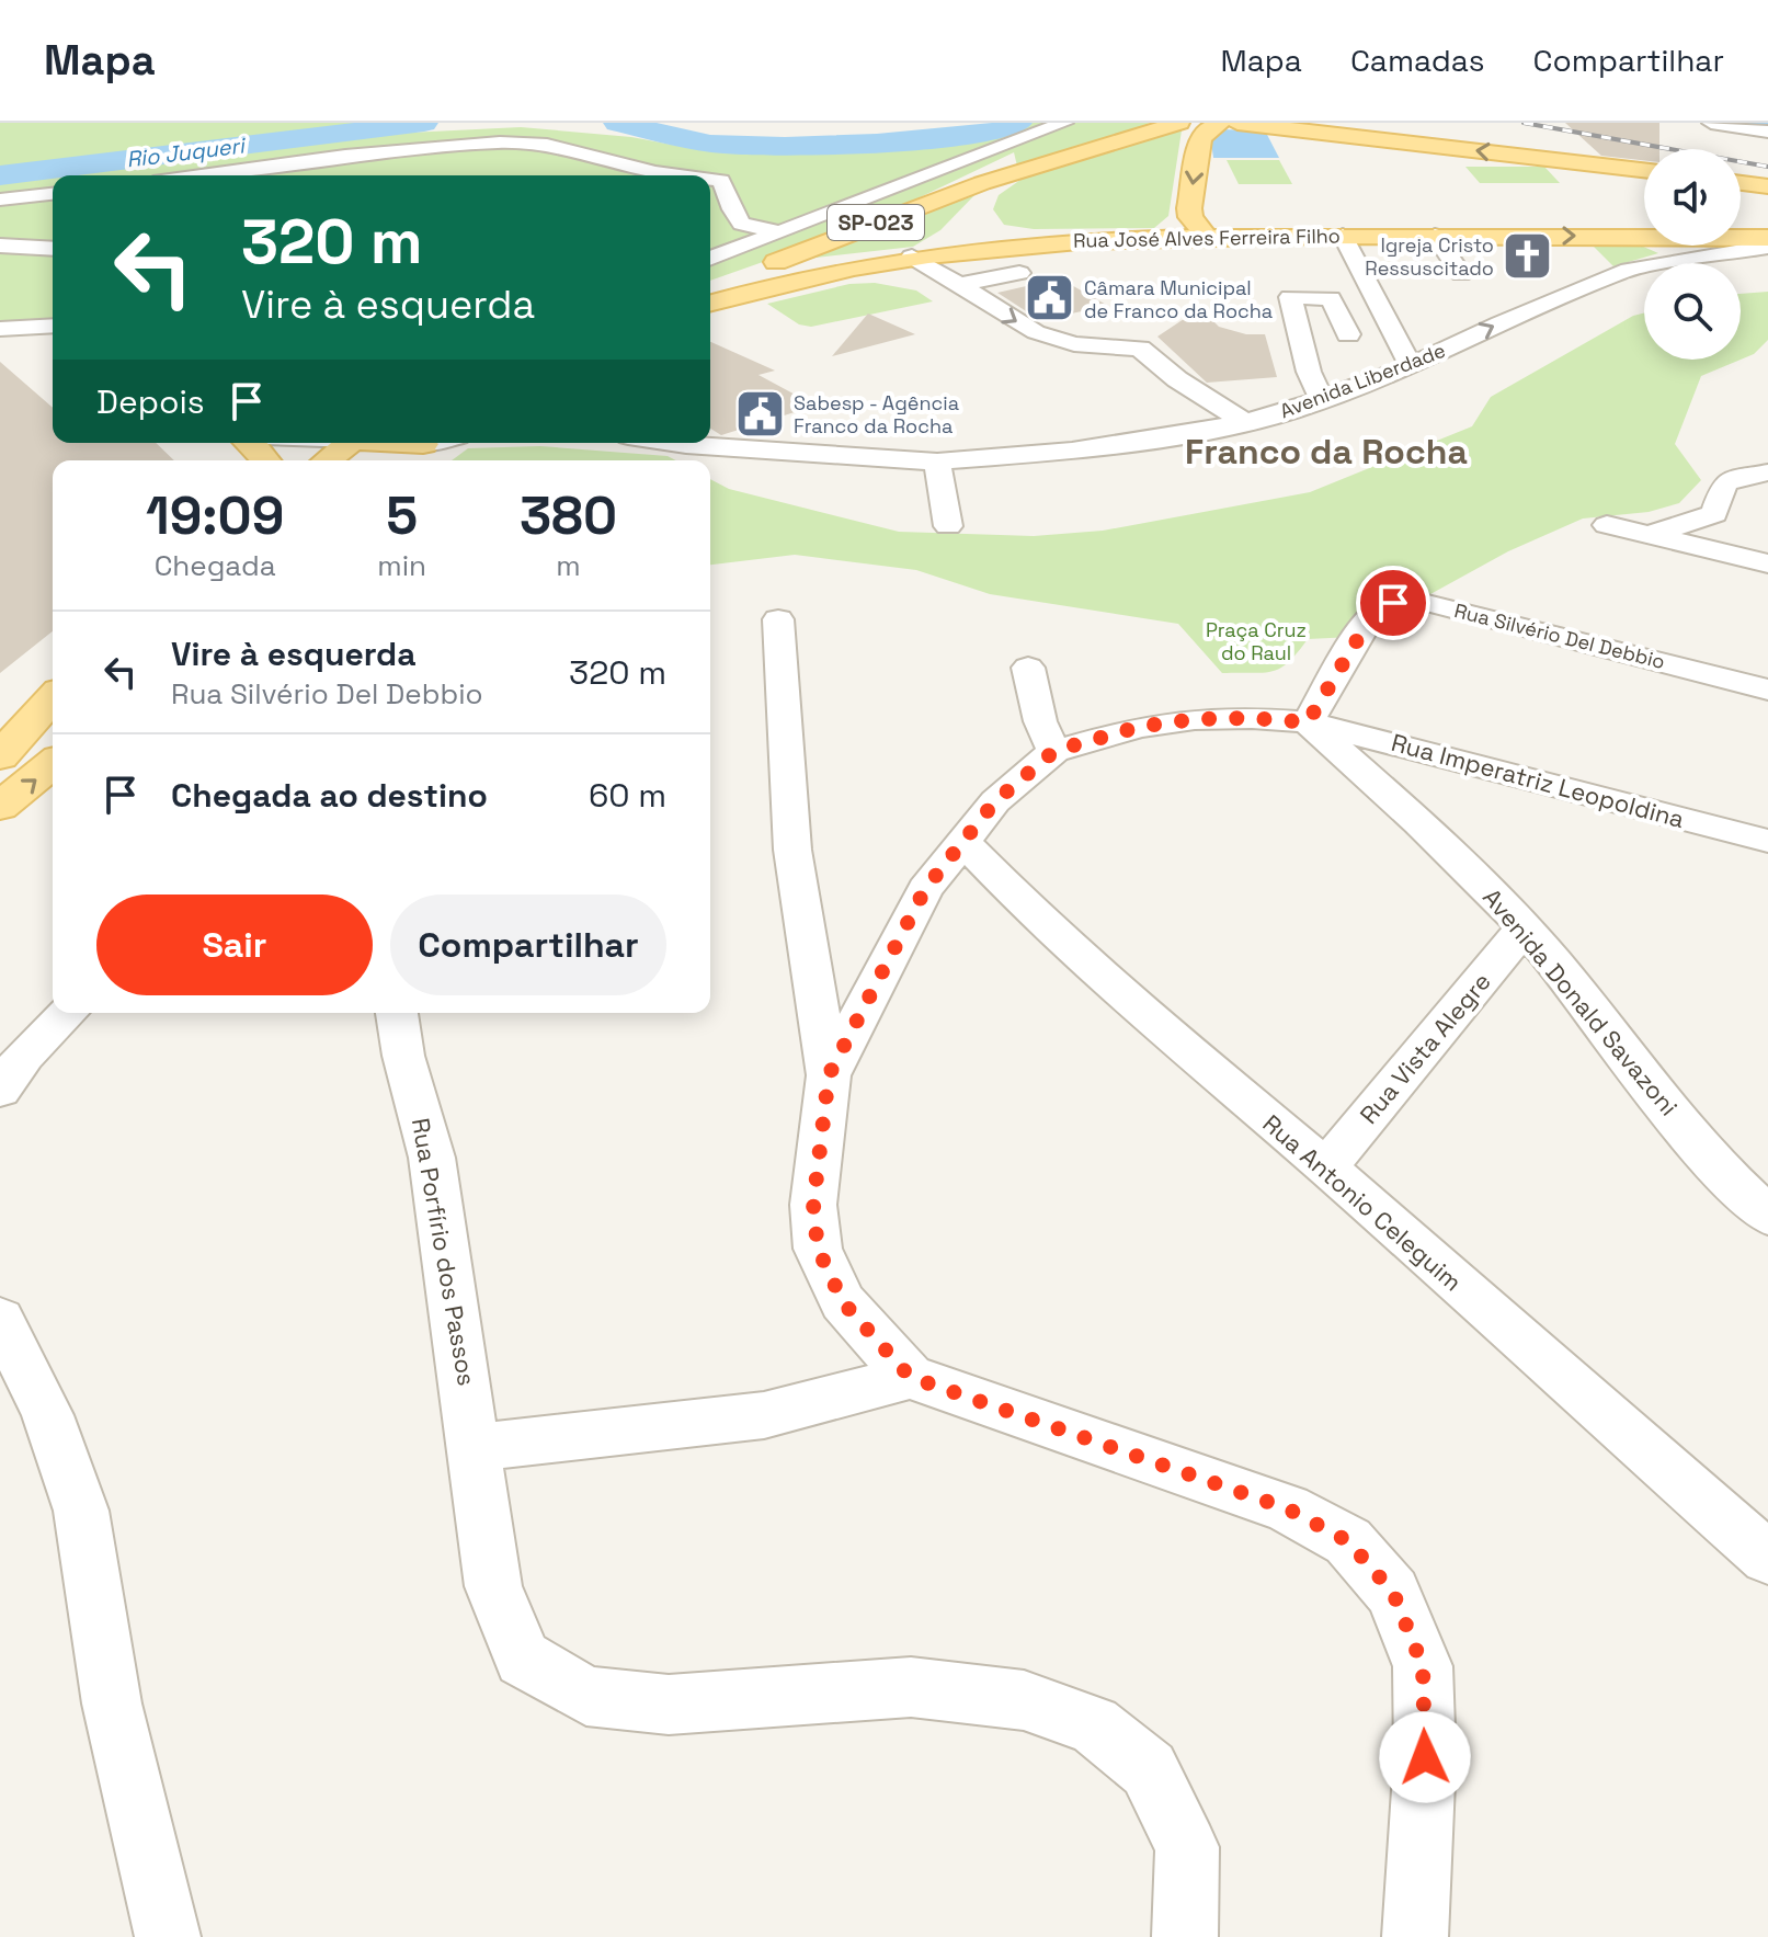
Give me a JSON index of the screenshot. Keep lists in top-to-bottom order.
{
  "streets": {
    "main road": ["SP-023", "Rua José Alves Ferreira Filho"],
    "street": [
      "Avenida Liberdade",
      "Rua Silvério Del Debbio",
      "Rua Imperatriz Leopoldina",
      "Avenida Donald Savazoni",
      "Rua Vista Alegre",
      "Rua Antonio Celeguim",
      "Rua Porfírio dos Passos"
    ]
  },
  "crossings": [
    ["SP-023", "Rua José Alves Ferreira Filho"],
    ["Rua Silvério Del Debbio", "Rua Imperatriz Leopoldina"],
    ["Rua Silvério Del Debbio", "Avenida Donald Savazoni"],
    ["Rua Imperatriz Leopoldina", "Avenida Donald Savazoni"],
    ["Avenida Donald Savazoni", "Rua Vista Alegre"],
    ["Rua Vista Alegre", "Rua Antonio Celeguim"]
  ],
  "districts": ["Franco da Rocha"],
  "water": ["Rio Juqueri"],
  "parks": ["Praça Cruz do Raul"],
  "places": {
    "church": ["Igreja Cristo Ressuscitado"],
    "public building": ["Câmara Municipal de Franco da Rocha", "Sabesp - Agência Franco da Rocha"]
  },
  "page": {
    "header": "Mapa",
    "nav": ["Mapa", "Camadas", "Compartilhar"],
    "turn": ["320 m", "Vire à esquerda"],
    "then": "Depois",
    "eta": [
      "19:09",
      "Chegada",
      "5",
      "min",
      "380",
      "m"
    ],
    "list": [
      {
        "name": "Vire à esquerda",
        "note": "Rua Silvério Del Debbio",
        "value": "320 m"
      },
      {
        "name": "Chegada ao destino",
        "value": "60 m"
      }
    ],
    "buttons": ["Sair", "Compartilhar"]
  }
}
